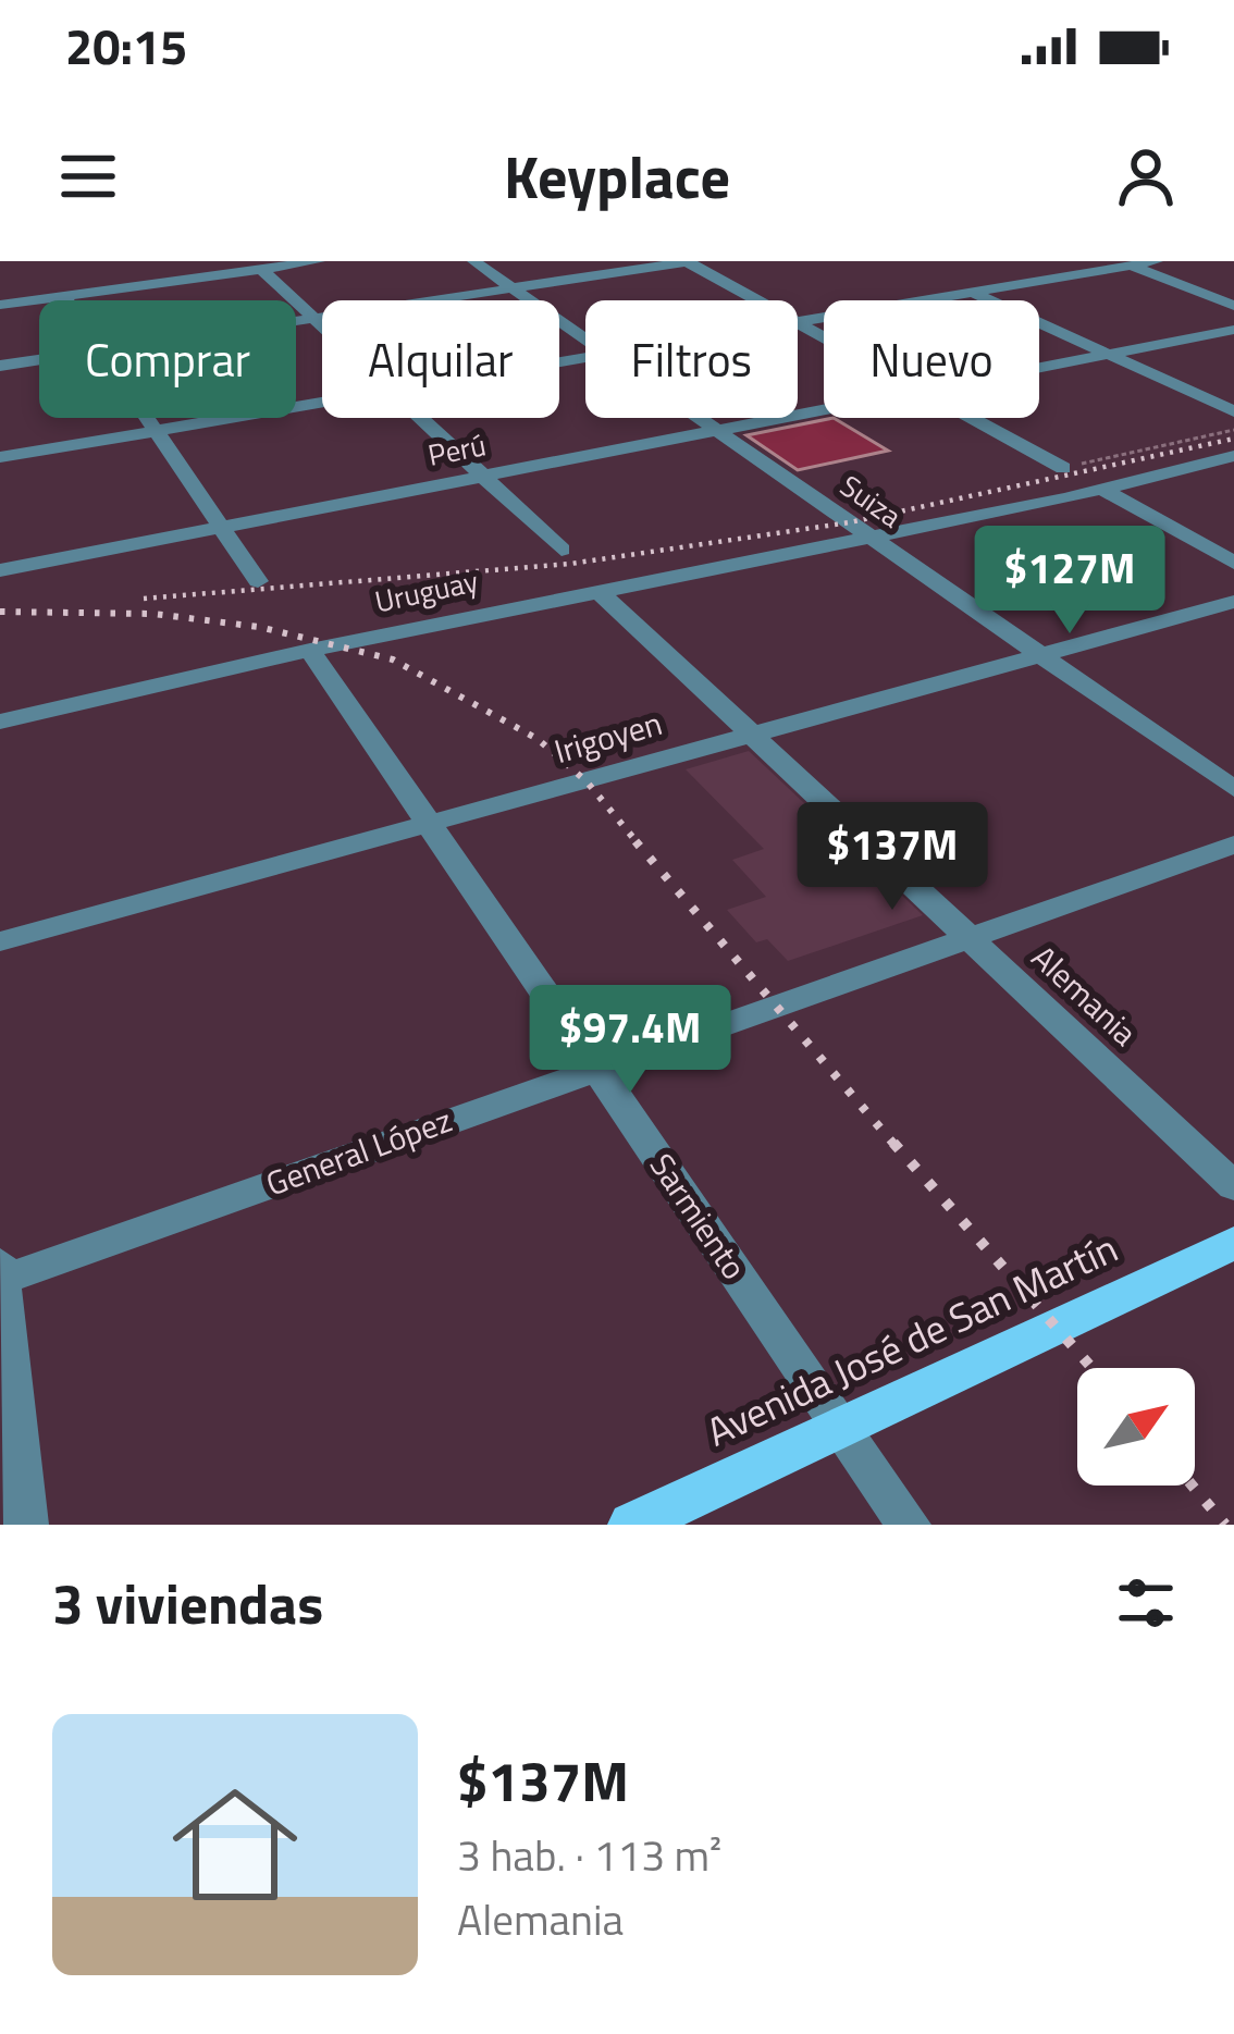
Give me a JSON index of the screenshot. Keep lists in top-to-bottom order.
{
  "streets": {
    "main road": ["Avenida José de San Martín"],
    "street": [
      "Perú",
      "Suiza",
      "Uruguay",
      "Irigoyen",
      "Alemania",
      "General López",
      "Sarmiento"
    ]
  },
  "crossings": [
    ["Perú", "Suiza"],
    ["Suiza", "Uruguay"],
    ["Suiza", "Irigoyen"],
    ["Uruguay", "Alemania"],
    ["Uruguay", "Sarmiento"],
    ["Irigoyen", "Alemania"],
    ["Irigoyen", "Sarmiento"],
    ["Alemania", "General López"],
    ["General López", "Sarmiento"],
    ["Sarmiento", "Avenida José de San Martín"]
  ],
  "north": "top right",
  "page": {
    "status": "20:15",
    "header": "Keyplace",
    "chip": [
      "Comprar",
      "Alquilar",
      "Filtros",
      "Nuevo"
    ],
    "price": ["$127M", "$137M", "$97.4M"],
    "heading": "3 viviendas",
    "list": [
      {
        "name": "$137M",
        "note": "3 hab. · 113 m² · Alemania"
      }
    ]
  }
}
